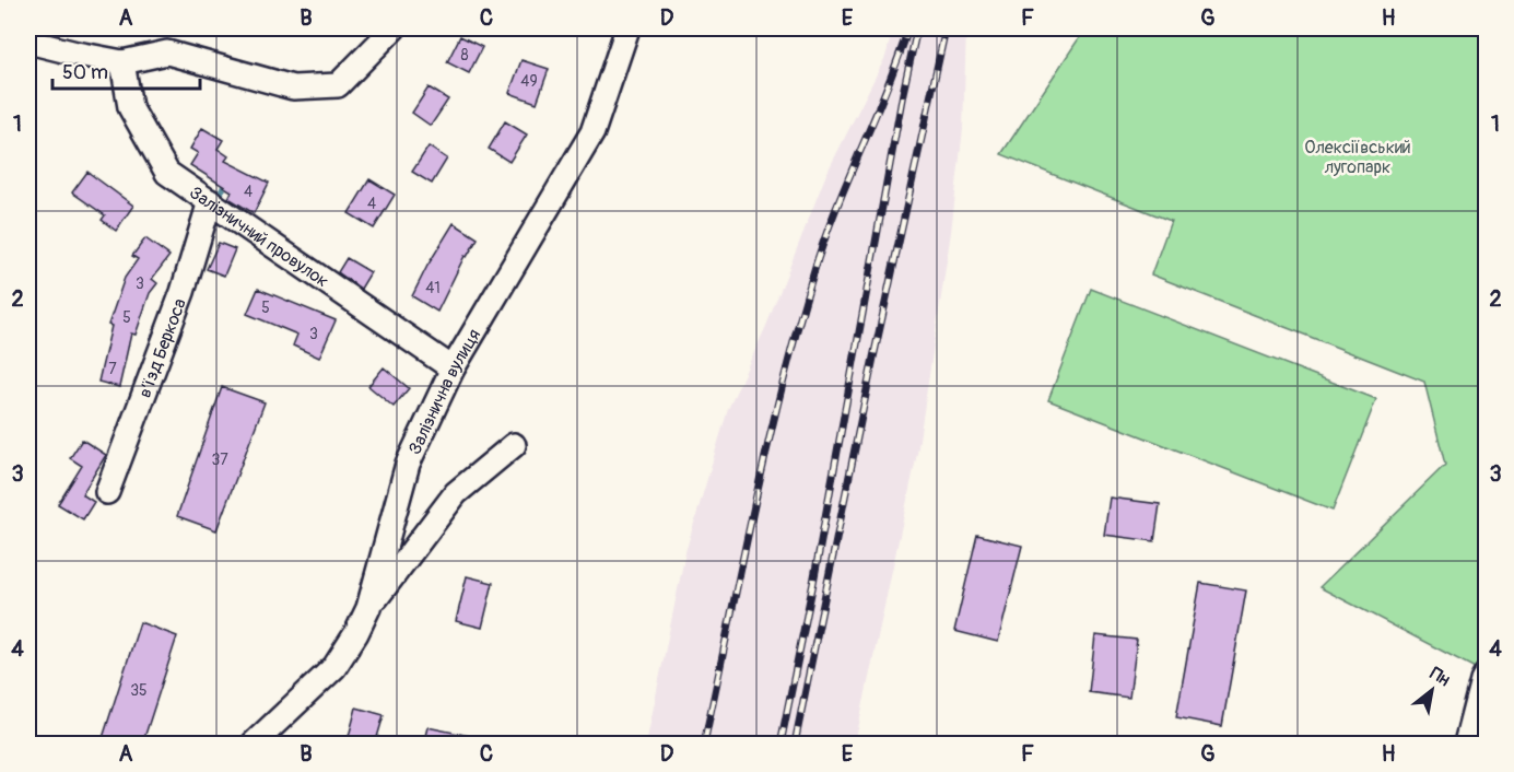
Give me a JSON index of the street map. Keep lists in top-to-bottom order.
{
  "streets": {
    "street": ["Залізничний провулок", "в’їзд Беркоса", "Залізнична вулиця"]
  },
  "crossings": [
    ["Залізничний провулок", "в’їзд Беркоса"],
    ["Залізничний провулок", "Залізнична вулиця"]
  ],
  "parks": ["Олексіївський лугопарк"],
  "house_numbers": [
    "8",
    "49",
    "4",
    "4",
    "3",
    "41",
    "5",
    "5",
    "3",
    "7",
    "37",
    "35"
  ],
  "scale_bar": "50 m",
  "north": "top right",
  "grid": {
    "columns": [
      "A",
      "B",
      "C",
      "D",
      "E",
      "F",
      "G",
      "H"
    ],
    "rows": [
      "1",
      "2",
      "3",
      "4"
    ]
  }
}
